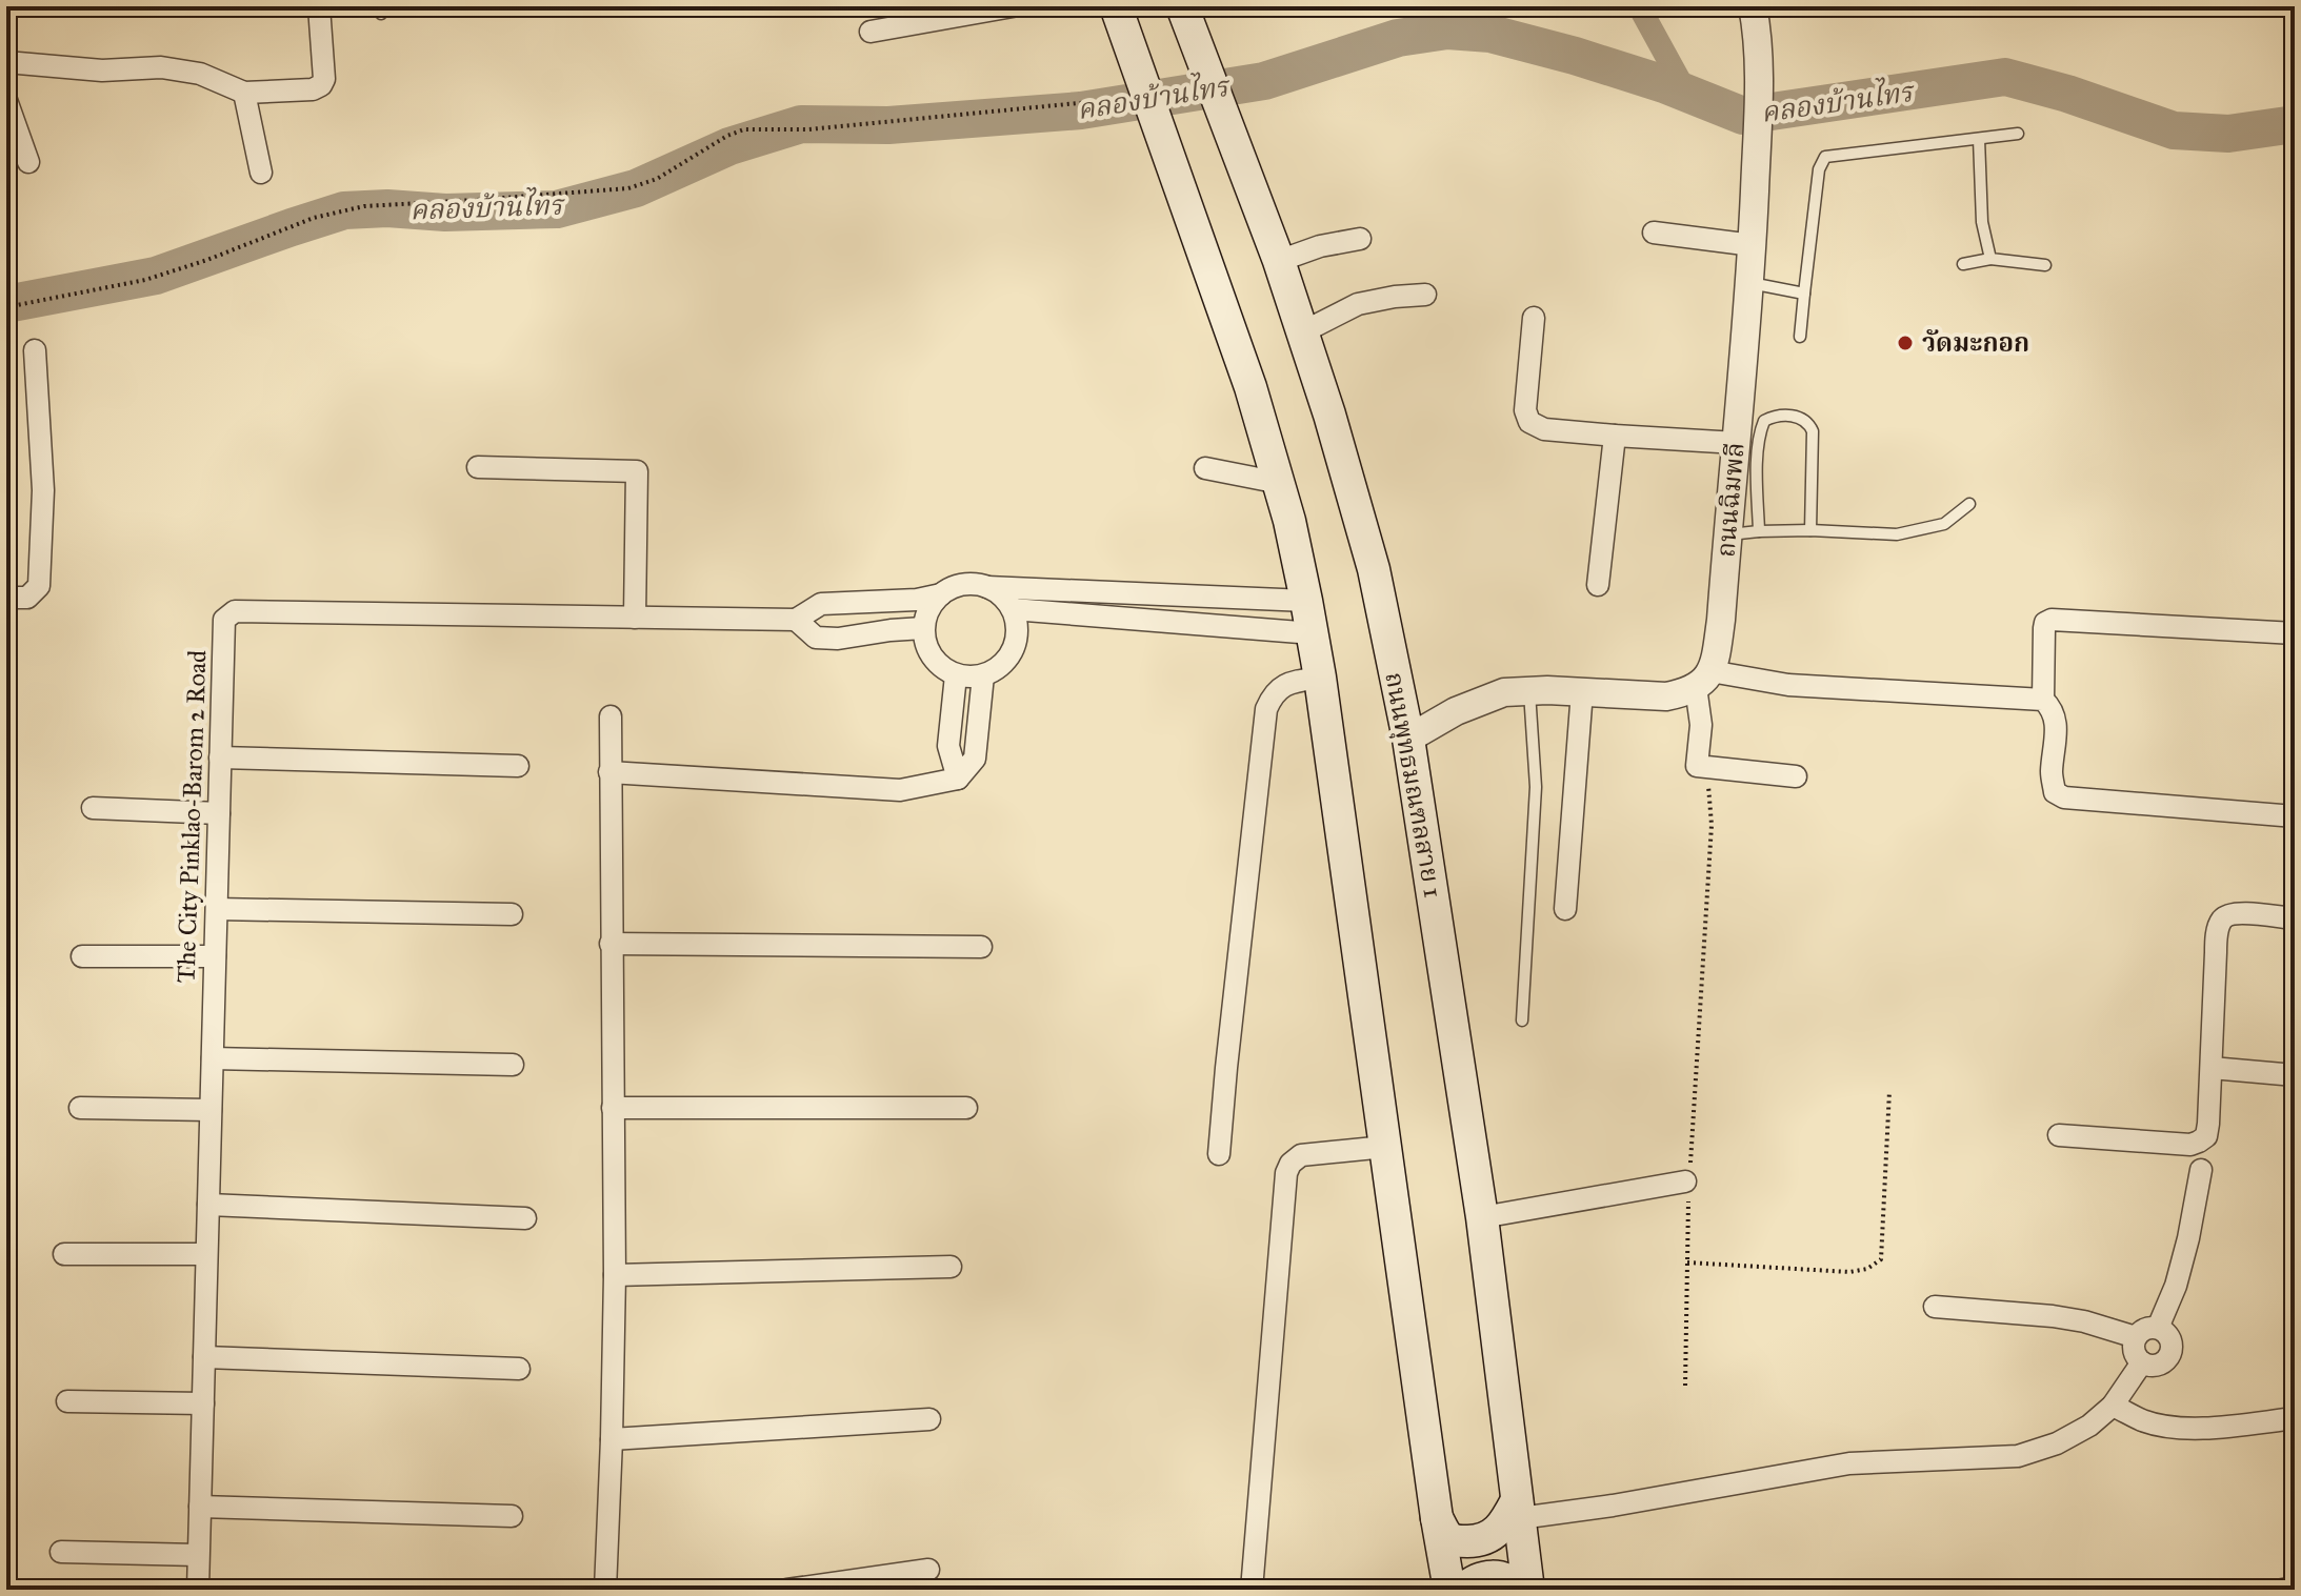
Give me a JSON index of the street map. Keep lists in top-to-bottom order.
{
  "streets": {
    "main road": ["ถนนพุทธมณฑลสาย 1"],
    "street": ["ถนนฉิมพลี", "The City Pinklao-Barom 2 Road"]
  },
  "water": ["คลองบ้านไทร"],
  "places": ["วัดมะกอก"]
}
